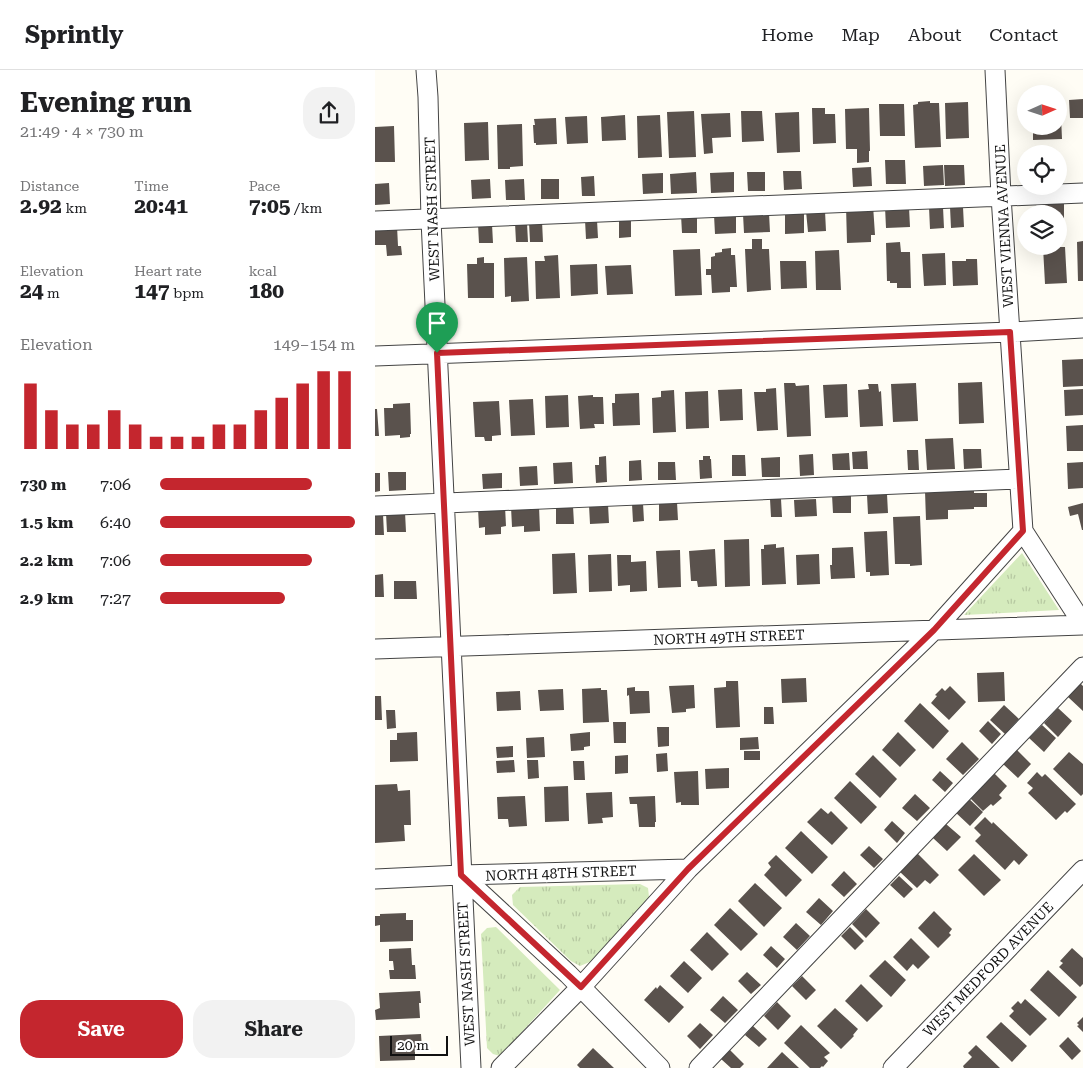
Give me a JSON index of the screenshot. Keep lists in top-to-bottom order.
{
  "streets": {
    "street": [
      "WEST NASH STREET",
      "WEST VIENNA AVENUE",
      "NORTH 49TH STREET",
      "NORTH 48TH STREET",
      "WEST MEDFORD AVENUE"
    ]
  },
  "crossings": [
    ["WEST NASH STREET", "NORTH 49TH STREET"],
    ["WEST NASH STREET", "NORTH 48TH STREET"]
  ],
  "scale_bar": "20 m",
  "north": "right",
  "page": {
    "header": "Sprintly",
    "nav": [
      "Home",
      "Map",
      "About",
      "Contact"
    ],
    "heading": ["Evening run", "21:49 · 4 × 730 m"],
    "stats": [
      ["Distance", "2.92 km"],
      ["Time", "20:41"],
      ["Pace", "7:05 /km"],
      ["Elevation", "24 m"],
      ["Heart rate", "147 bpm"],
      ["kcal", "180"]
    ],
    "chart": ["Elevation", "149–154 m"],
    "list": [
      {
        "name": "730 m",
        "note": "7:06"
      },
      {
        "name": "1.5 km",
        "note": "6:40"
      },
      {
        "name": "2.2 km",
        "note": "7:06"
      },
      {
        "name": "2.9 km",
        "note": "7:27"
      }
    ],
    "buttons": ["Save", "Share"],
    "scale": "20 m"
  }
}
